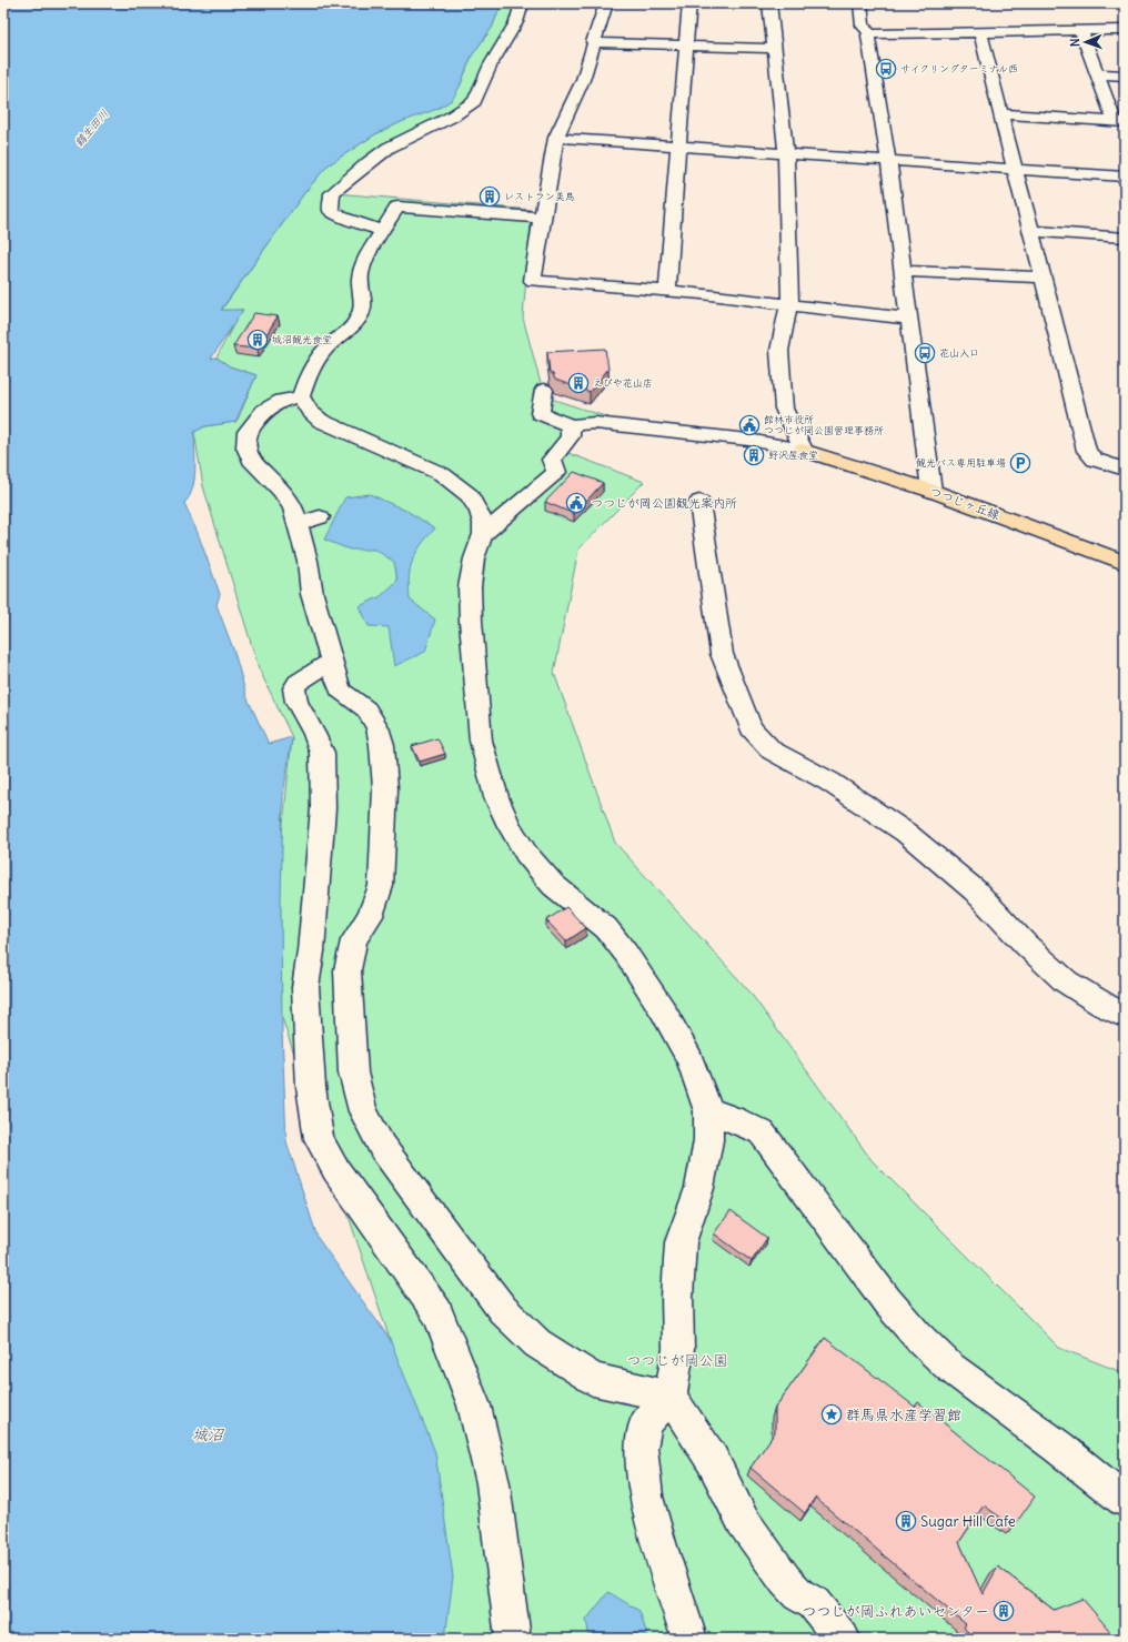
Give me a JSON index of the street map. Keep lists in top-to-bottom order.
{
  "streets": {
    "main road": ["つつじヶ丘線"]
  },
  "water": ["鶴生田川", "城沼"],
  "parks": ["つつじが岡公園"],
  "places": {
    "bus stop": ["サイクリングターミナル西", "花山入口"],
    "building": [
      "レストラン美鳥",
      "城沼観光食堂",
      "えびや花山店",
      "野沢屋食堂",
      "Sugar Hill Cafe",
      "つつじが岡ふれあいセンター"
    ],
    "public building": ["館林市役所 つつじが岡公園管理事務所", "つつじが岡公園観光案内所"],
    "parking": ["観光バス専用駐車場"],
    "place": ["群馬県水産学習館"]
  },
  "north": "left"
}
